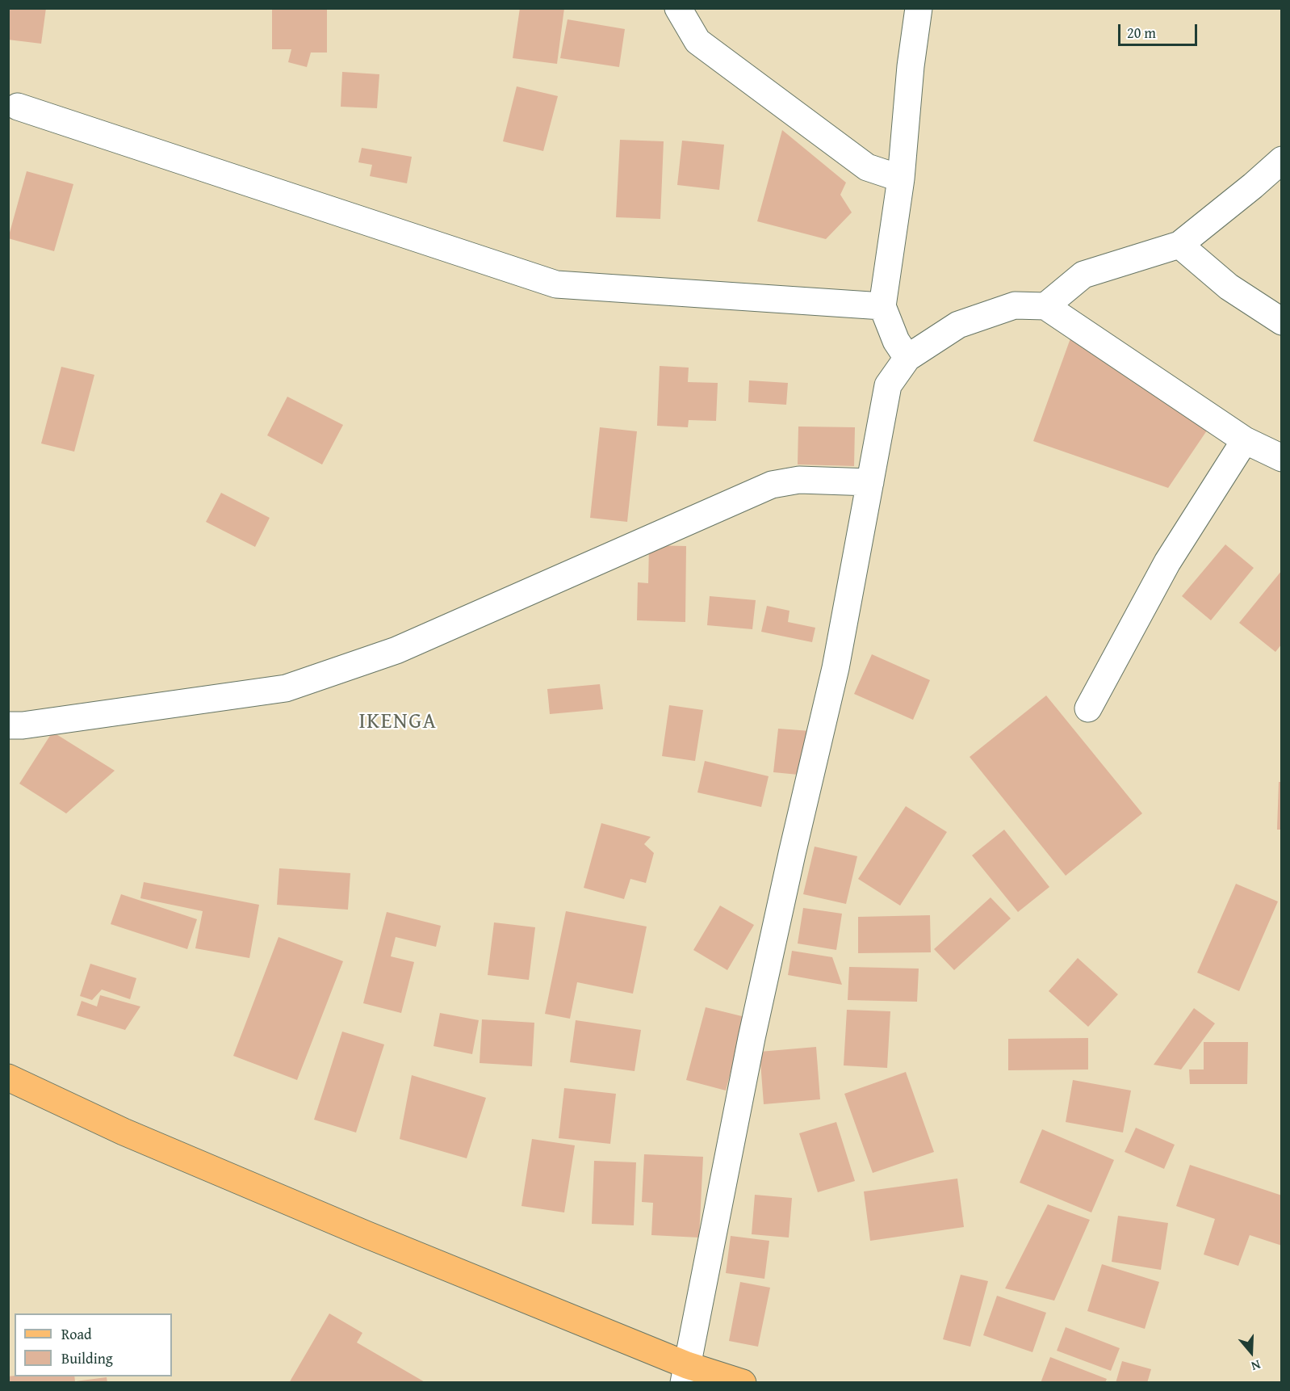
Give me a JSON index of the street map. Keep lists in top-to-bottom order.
{
  "districts": ["IKENGA"],
  "legend": ["Road", "Building"],
  "scale_bar": "20 m",
  "north": "bottom"
}
